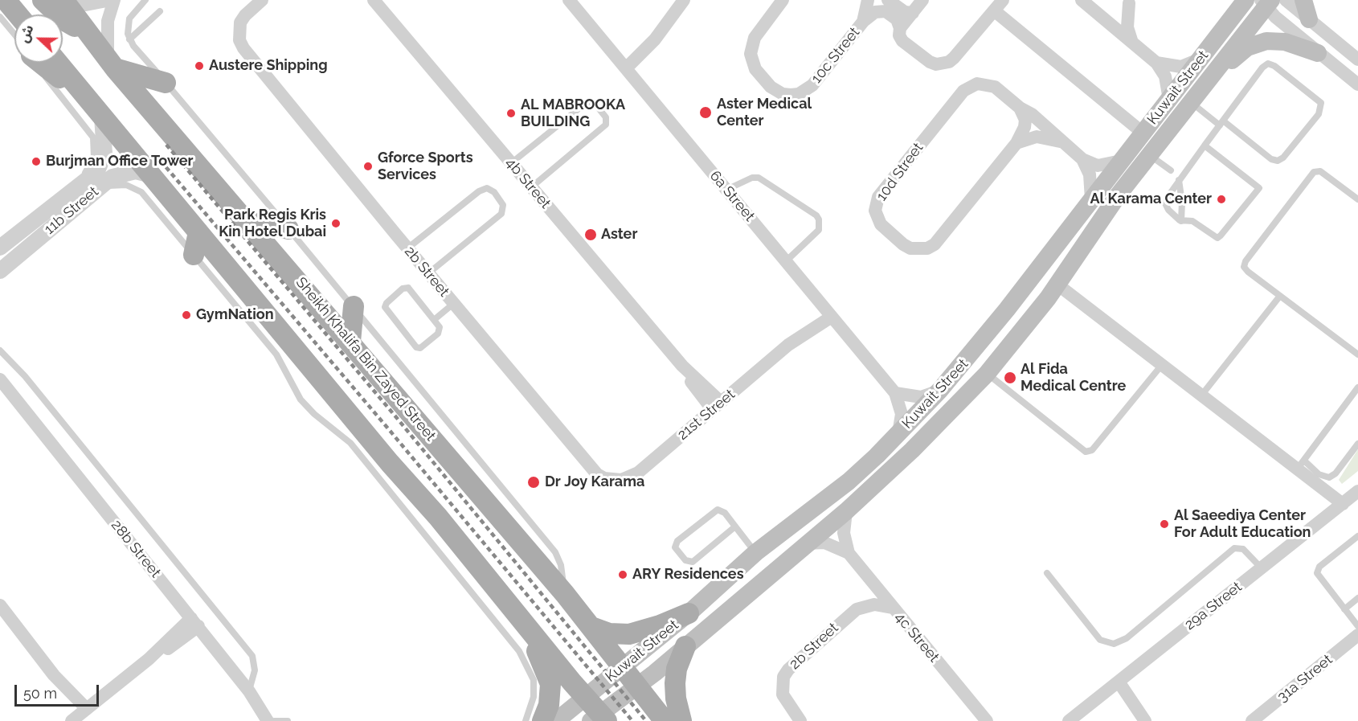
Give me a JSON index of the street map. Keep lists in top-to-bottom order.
{
  "streets": {
    "main road": ["Kuwait Street", "Sheikh Khalifa Bin Zayed Street"],
    "street": [
      "10c Street",
      "10d Street",
      "4b Street",
      "6a Street",
      "11b Street",
      "2b Street",
      "21st Street",
      "28b Street",
      "29a Street",
      "4c Street",
      "31a Street"
    ]
  },
  "crossings": [
    ["Kuwait Street", "10d Street"],
    ["Kuwait Street", "6a Street"],
    ["Kuwait Street", "Sheikh Khalifa Bin Zayed Street"],
    ["Kuwait Street", "4c Street"],
    ["4b Street", "21st Street"],
    ["6a Street", "21st Street"],
    ["2b Street", "21st Street"],
    ["2b Street", "4c Street"]
  ],
  "places": [
    "Austere Shipping",
    "Aster Medical Center",
    "AL MABROOKA BUILDING",
    "Burjman Office Tower",
    "Gforce Sports Services",
    "Al Karama Center",
    "Park Regis Kris Kin Hotel Dubai",
    "Aster",
    "GymNation",
    "Al Fida Medical Centre",
    "Dr Joy Karama",
    "Al Saeediya Center For Adult Education",
    "ARY Residences"
  ],
  "scale_bar": "50 m",
  "north": "left"
}
